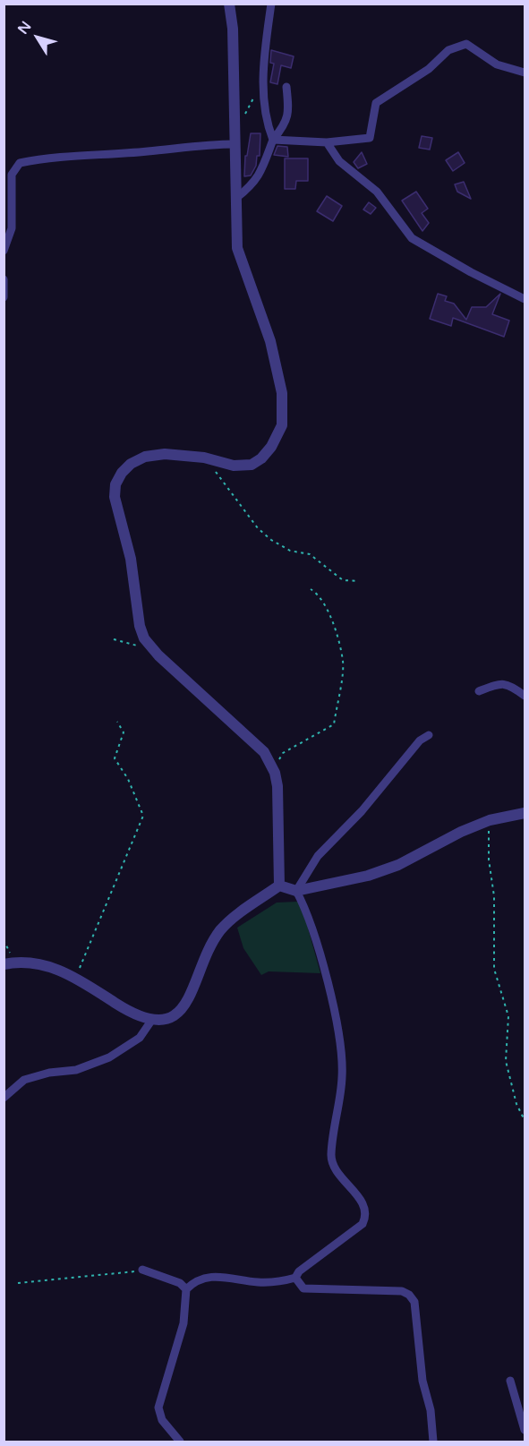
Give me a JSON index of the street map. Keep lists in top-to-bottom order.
{
  "north": "top left"
}
